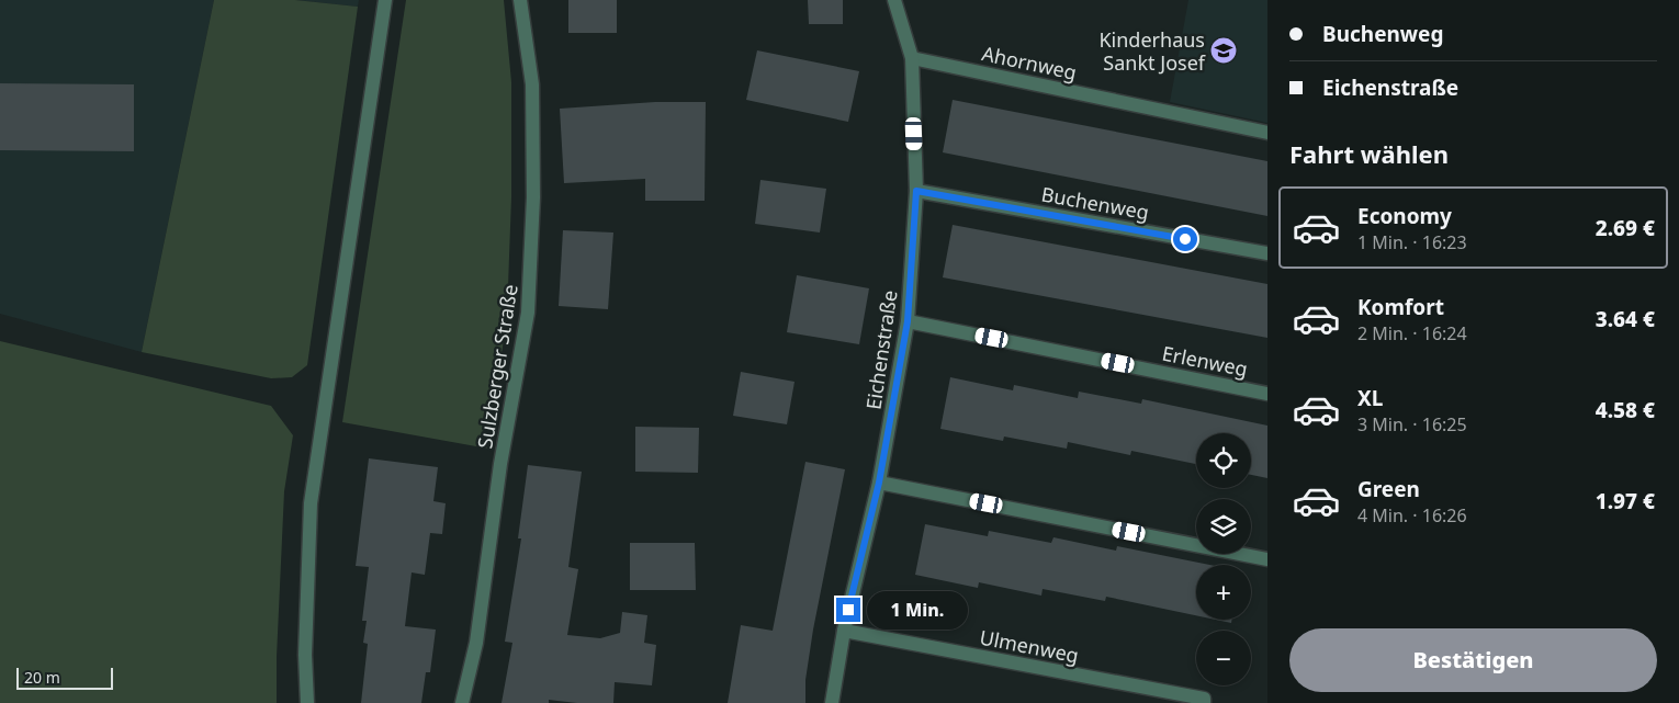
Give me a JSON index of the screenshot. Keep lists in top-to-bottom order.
{
  "streets": {
    "street": [
      "Ahornweg",
      "Buchenweg",
      "Eichenstraße",
      "Erlenweg",
      "Sulzberger Straße",
      "Ulmenweg"
    ]
  },
  "crossings": [
    ["Ahornweg", "Eichenstraße"],
    ["Buchenweg", "Eichenstraße"],
    ["Eichenstraße", "Erlenweg"],
    ["Eichenstraße", "Ulmenweg"]
  ],
  "places": {
    "school or university": ["Kinderhaus Sankt Josef"]
  },
  "scale_bar": "20 m",
  "page": {
    "banner": ["Buchenweg", "Eichenstraße"],
    "heading": "Fahrt wählen",
    "list": [
      {
        "name": "Economy",
        "note": "1 Min. · 16:23",
        "value": "2.69 €"
      },
      {
        "name": "Komfort",
        "note": "2 Min. · 16:24",
        "value": "3.64 €"
      },
      {
        "name": "XL",
        "note": "3 Min. · 16:25",
        "value": "4.58 €"
      },
      {
        "name": "Green",
        "note": "4 Min. · 16:26",
        "value": "1.97 €"
      }
    ],
    "map_buttons": ["+", "−"],
    "bubble": "1 Min.",
    "buttons": "Bestätigen",
    "scale": "20 m"
  }
}
